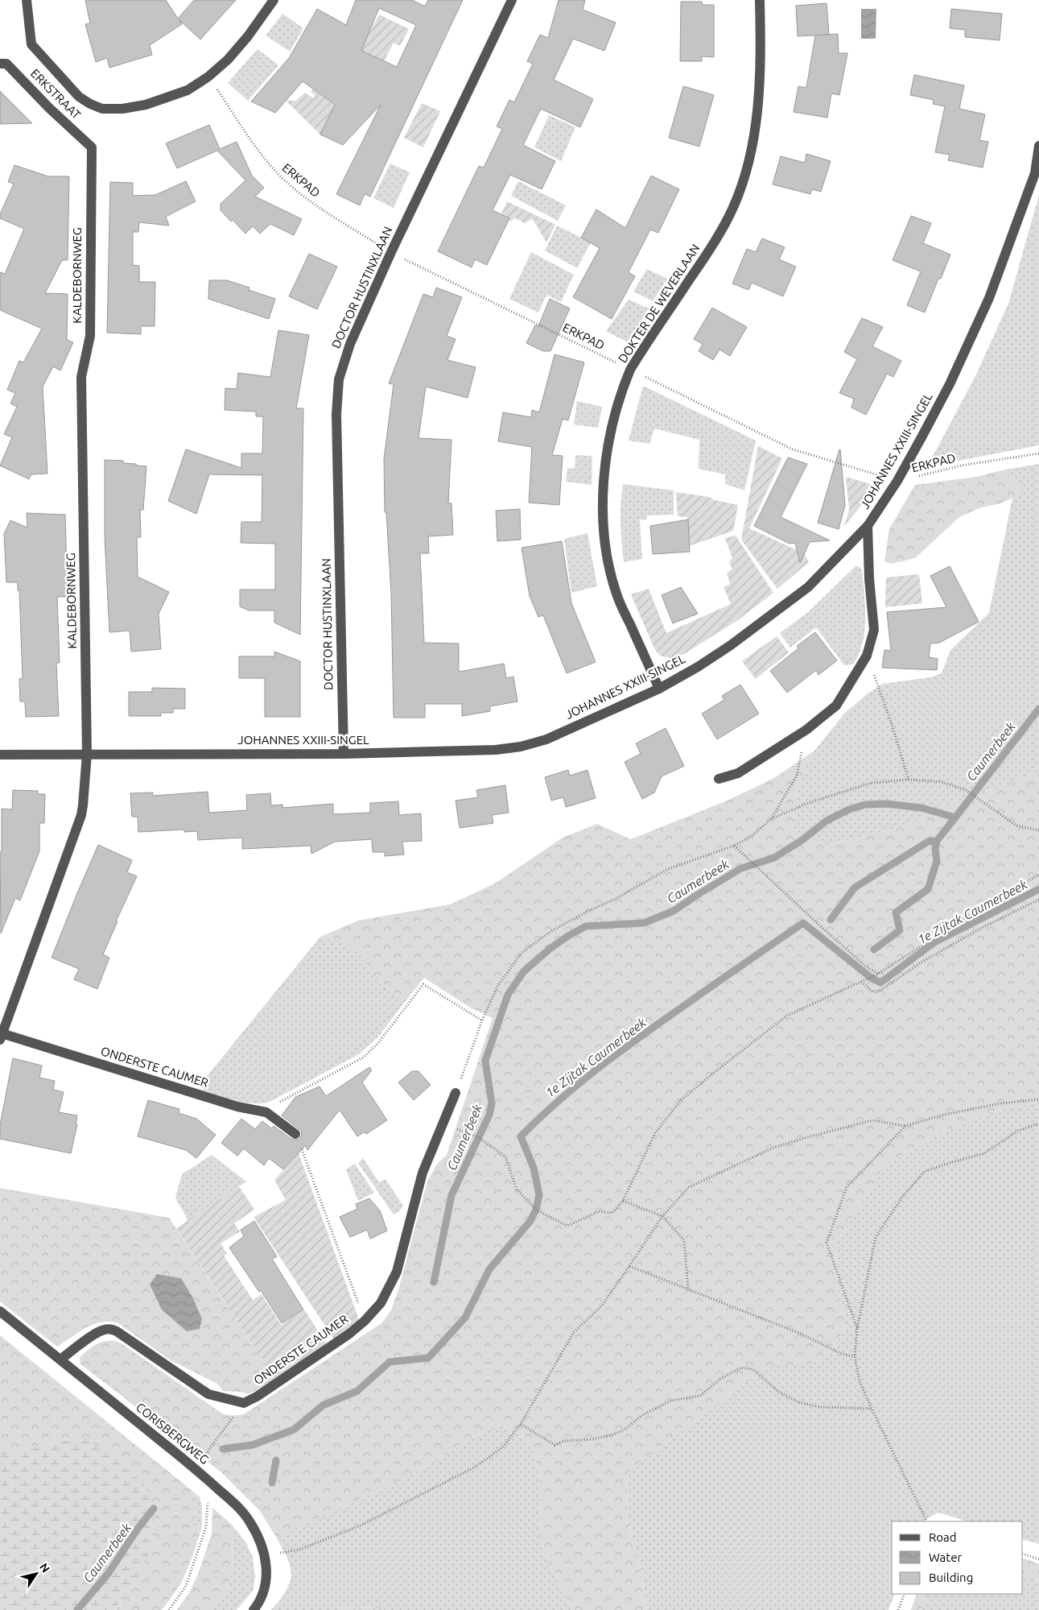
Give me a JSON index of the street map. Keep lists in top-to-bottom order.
{
  "streets": {
    "street": [
      "ERKSTRAAT",
      "KALDEBORNWEG",
      "DOCTOR HUSTINXLAAN",
      "DOKTER DE WEVERLAAN",
      "JOHANNES XXIII-SINGEL",
      "ONDERSTE CAUMER",
      "CORISBERGWEG"
    ],
    "path": ["ERKPAD"]
  },
  "crossings": [
    ["ERKSTRAAT", "KALDEBORNWEG"],
    ["ERKPAD", "DOCTOR HUSTINXLAAN"],
    ["ERKPAD", "DOKTER DE WEVERLAAN"],
    ["ERKPAD", "JOHANNES XXIII-SINGEL"],
    ["KALDEBORNWEG", "JOHANNES XXIII-SINGEL"],
    ["KALDEBORNWEG", "ONDERSTE CAUMER"],
    ["DOCTOR HUSTINXLAAN", "JOHANNES XXIII-SINGEL"],
    ["DOKTER DE WEVERLAAN", "JOHANNES XXIII-SINGEL"]
  ],
  "water": ["Caumerbeek", "1e Zijtak Caumerbeek"],
  "legend": ["Road", "Water", "Building"],
  "north": "top right"
}
